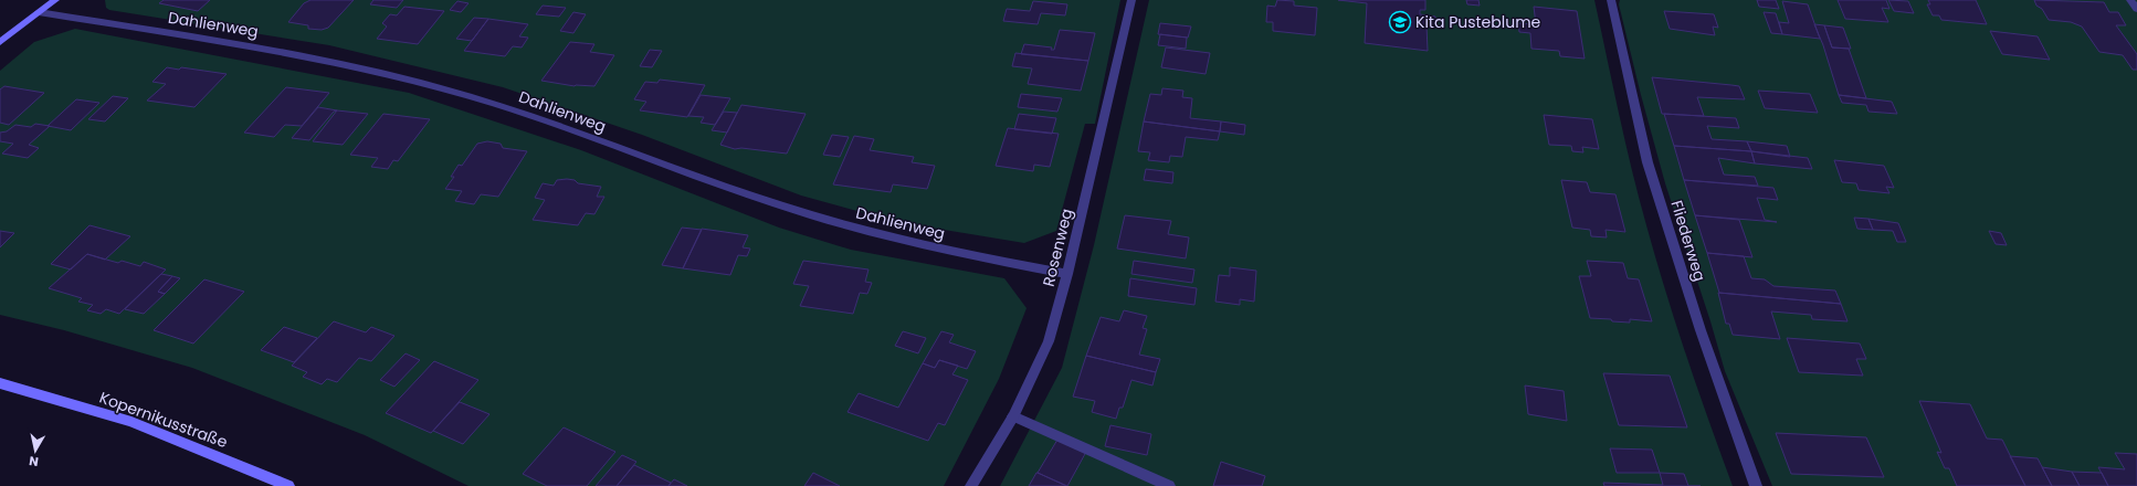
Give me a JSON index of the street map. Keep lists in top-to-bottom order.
{
  "streets": {
    "street": [
      "Dahlienweg",
      "Fliederweg",
      "Rosenweg",
      "Kopernikusstraße"
    ]
  },
  "crossings": [
    ["Dahlienweg", "Rosenweg"]
  ],
  "places": {
    "school or university": ["Kita Pusteblume"]
  },
  "north": "bottom"
}
